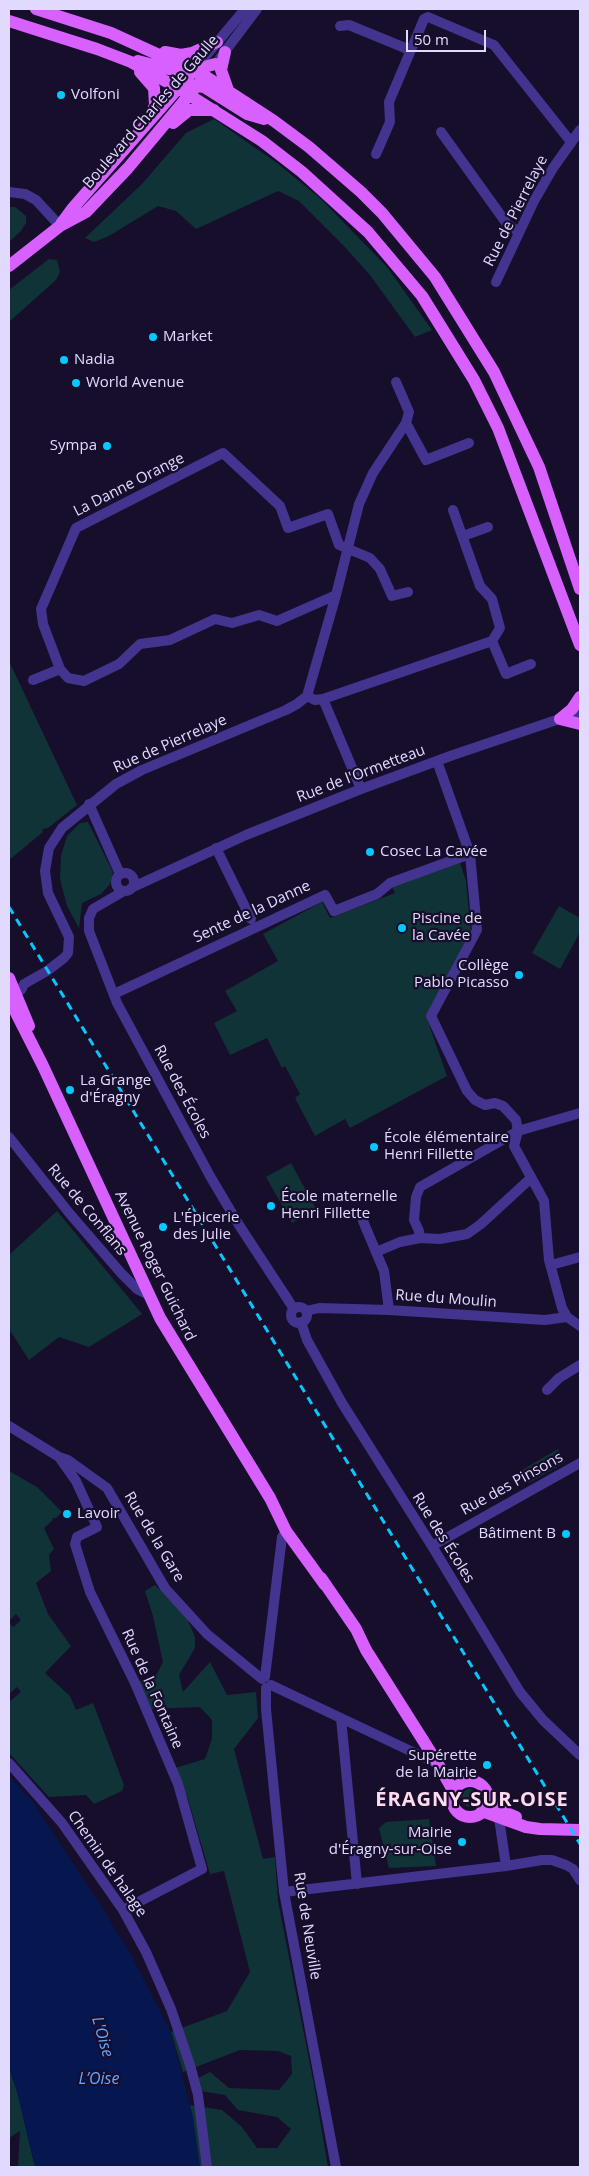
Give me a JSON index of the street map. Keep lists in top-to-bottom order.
{
  "streets": {
    "main road": ["Boulevard Charles de Gaulle", "Avenue Roger Guichard"],
    "street": [
      "Rue de Pierrelaye",
      "La Danne Orange",
      "Rue de l'Ormetteau",
      "Sente de la Danne",
      "Rue des Écoles",
      "Rue de Conflans",
      "Rue du Moulin",
      "Rue des Pinsons",
      "Rue de la Gare",
      "Rue de la Fontaine",
      "Chemin de halage",
      "Rue de Neuville"
    ]
  },
  "crossings": [
    ["Rue de Pierrelaye", "Avenue Roger Guichard"],
    ["Rue de l'Ormetteau", "Sente de la Danne"],
    ["Rue de l'Ormetteau", "Rue des Écoles"],
    ["Sente de la Danne", "Rue des Écoles"],
    ["Rue des Écoles", "Rue du Moulin"],
    ["Rue des Écoles", "Rue des Pinsons"],
    ["Rue de Conflans", "Avenue Roger Guichard"],
    ["Avenue Roger Guichard", "Rue de la Gare"],
    ["Avenue Roger Guichard", "Rue de Neuville"],
    ["Rue de la Gare", "Rue de la Fontaine"],
    ["Rue de la Gare", "Rue de Neuville"],
    ["Rue de la Fontaine", "Chemin de halage"]
  ],
  "districts": ["ÉRAGNY-SUR-OISE"],
  "water": ["L'Oise", "L’Oise"],
  "places": [
    "Volfoni",
    "Market",
    "Nadia",
    "World Avenue",
    "Sympa",
    "Cosec La Cavée",
    "Piscine de la Cavée",
    "Collège Pablo Picasso",
    "La Grange d'Éragny",
    "École élémentaire Henri Fillette",
    "École maternelle Henri Fillette",
    "L'Épicerie des Julie",
    "Lavoir",
    "Bâtiment B",
    "Supérette de la Mairie",
    "Mairie d'Éragny-sur-Oise"
  ],
  "scale_bar": "50 m"
}
